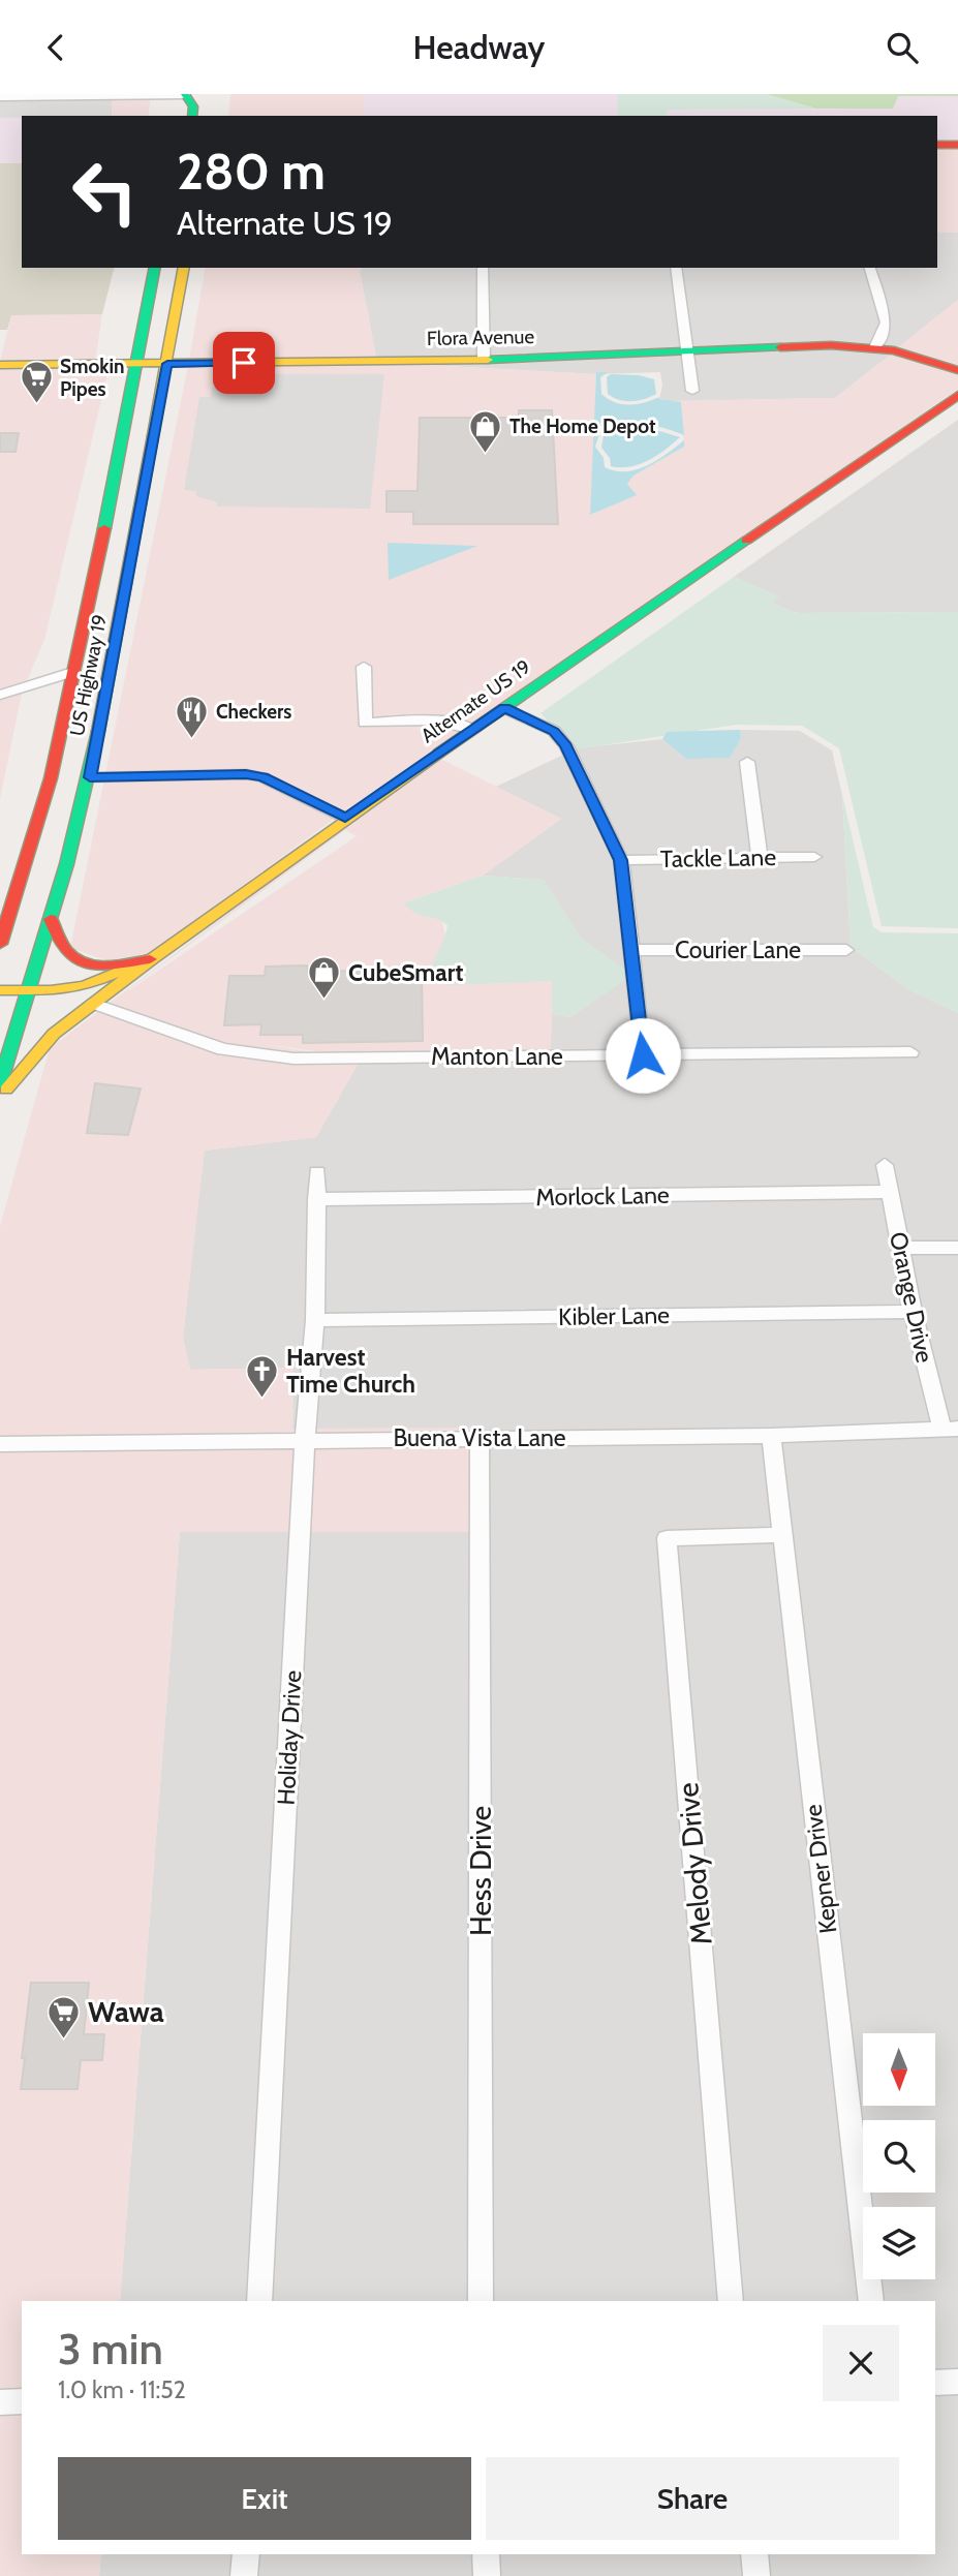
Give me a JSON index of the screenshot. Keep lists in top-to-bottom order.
{
  "streets": {
    "main road": ["Flora Avenue", "US Highway 19", "Alternate US 19"],
    "street": [
      "Tackle Lane",
      "Courier Lane",
      "Manton Lane",
      "Morlock Lane",
      "Orange Drive",
      "Kibler Lane",
      "Buena Vista Lane",
      "Holiday Drive",
      "Melody Drive",
      "Kepner Drive",
      "Hess Drive"
    ]
  },
  "crossings": [
    ["Flora Avenue", "US Highway 19"],
    ["US Highway 19", "Alternate US 19"],
    ["Morlock Lane", "Orange Drive"],
    ["Morlock Lane", "Holiday Drive"],
    ["Orange Drive", "Kibler Lane"],
    ["Orange Drive", "Buena Vista Lane"],
    ["Kibler Lane", "Holiday Drive"],
    ["Buena Vista Lane", "Holiday Drive"],
    ["Buena Vista Lane", "Kepner Drive"],
    ["Buena Vista Lane", "Hess Drive"],
    ["Melody Drive", "Kepner Drive"]
  ],
  "places": {
    "supermarket": ["Smokin Pipes", "Wawa"],
    "shop": ["The Home Depot", "CubeSmart"],
    "restaurant": ["Checkers"],
    "church": ["Harvest Time Church"]
  },
  "north": "bottom",
  "page": {
    "header": "Headway",
    "turn": ["280 m", "Alternate US 19"],
    "heading": ["3 min", "1.0 km · 11:52"],
    "buttons": ["Exit", "Share"]
  }
}
